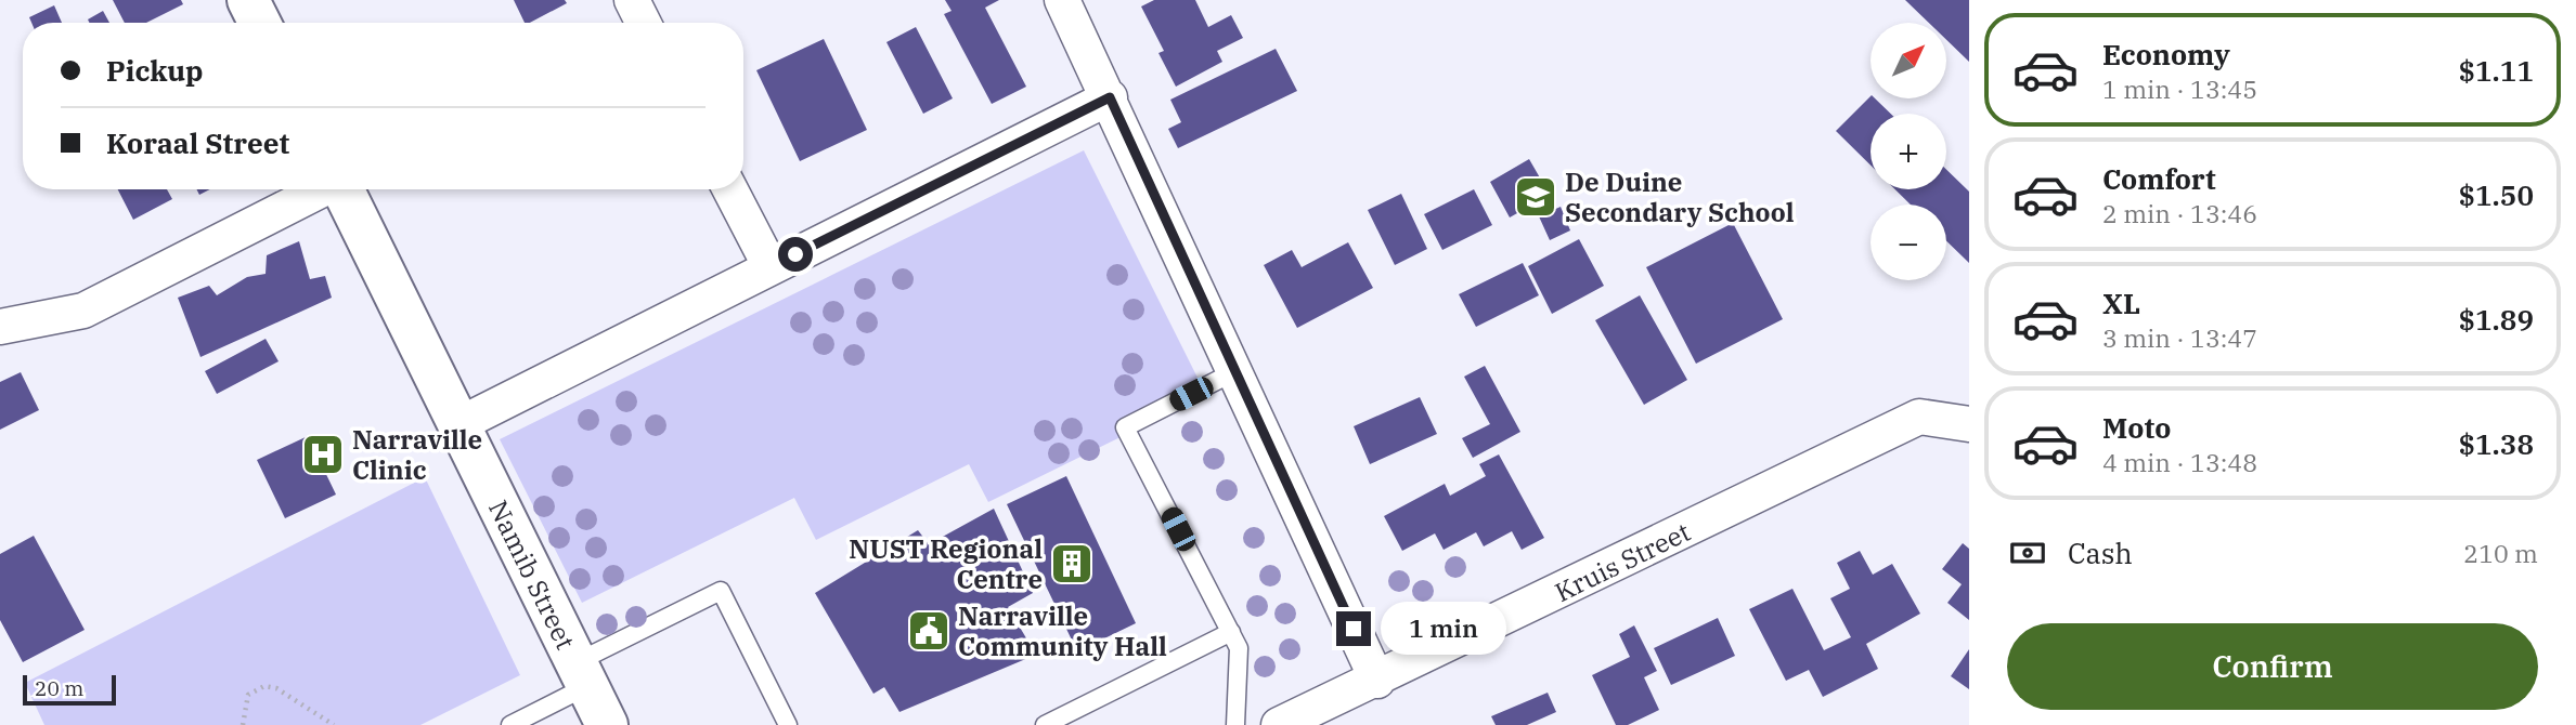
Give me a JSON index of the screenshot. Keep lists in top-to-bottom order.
{
  "streets": {
    "street": ["Kruis Street", "Namib Street"]
  },
  "places": {
    "school or university": ["De Duine Secondary School"],
    "hospital": ["Narraville Clinic"],
    "building": ["NUST Regional Centre"],
    "public building": ["Narraville Community Hall"]
  },
  "scale_bar": "20 m",
  "north": "top right",
  "page": {
    "list": [
      {
        "name": "Economy",
        "note": "1 min · 13:45",
        "value": "$1.11"
      },
      {
        "name": "Comfort",
        "note": "2 min · 13:46",
        "value": "$1.50"
      },
      {
        "name": "XL",
        "note": "3 min · 13:47",
        "value": "$1.89"
      },
      {
        "name": "Moto",
        "note": "4 min · 13:48",
        "value": "$1.38"
      }
    ],
    "map_buttons": ["+", "−"],
    "banner": ["Pickup", "Koraal Street"],
    "pay": ["Cash", "210 m"],
    "bubble": "1 min",
    "buttons": "Confirm",
    "scale": "20 m"
  }
}
